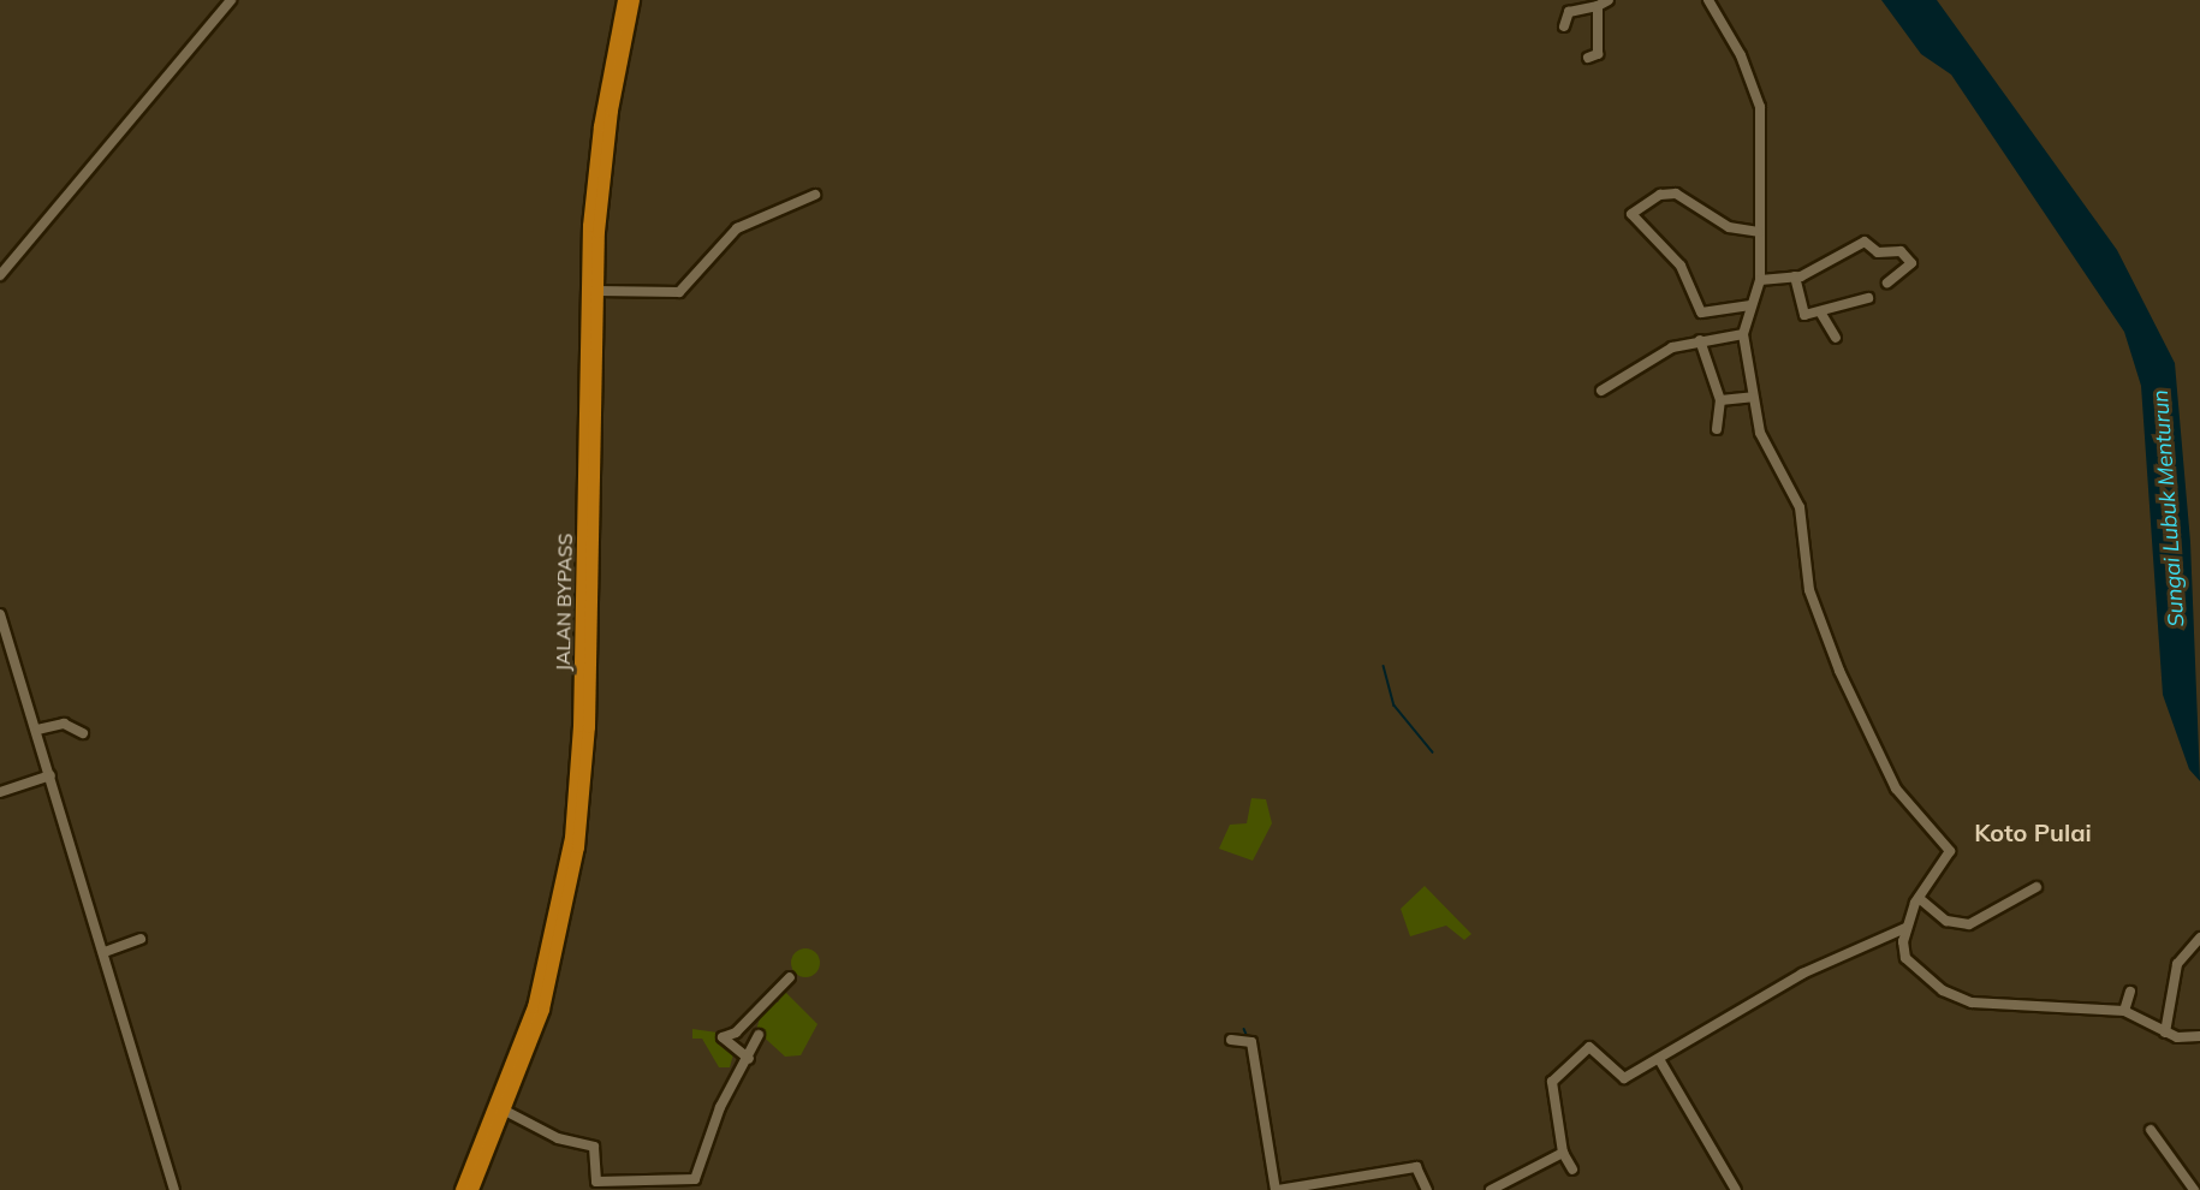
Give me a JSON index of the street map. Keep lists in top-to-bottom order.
{
  "streets": {
    "highway": ["JALAN BYPASS"]
  },
  "districts": ["Koto Pulai"],
  "water": ["Sungai Lubuk Menturun"]
}
